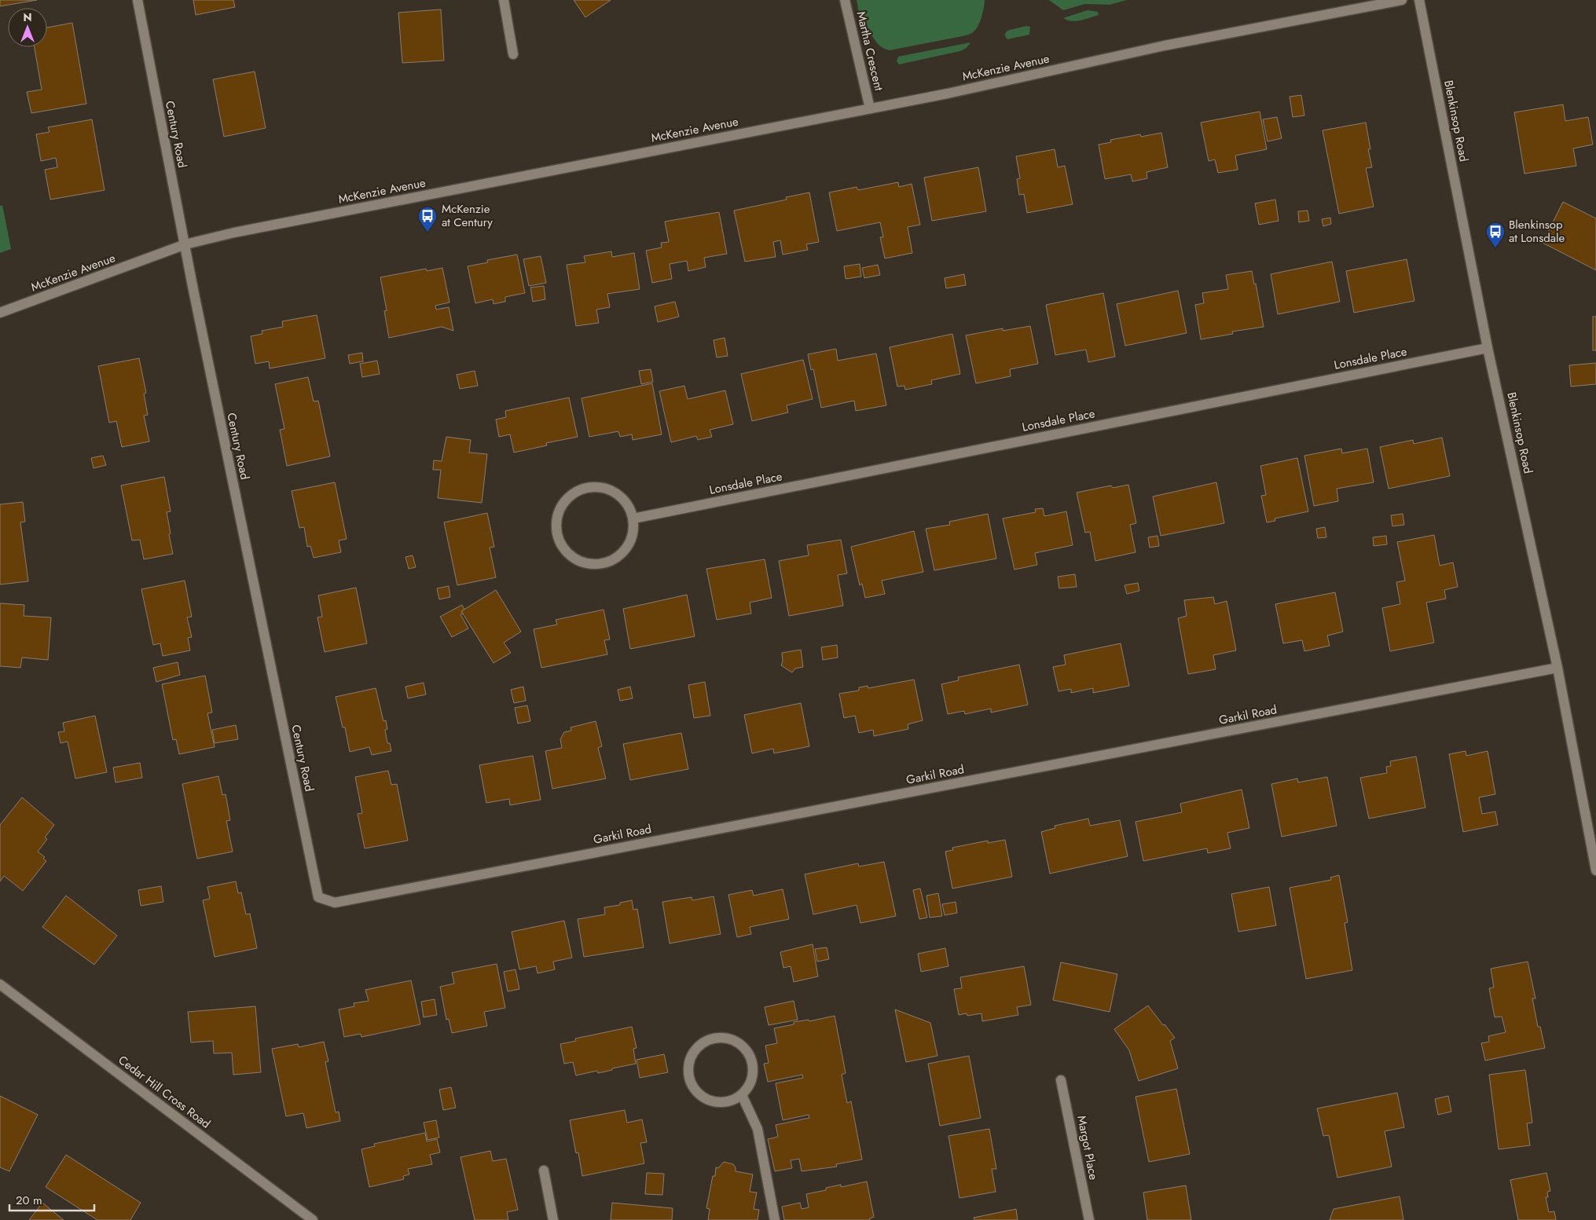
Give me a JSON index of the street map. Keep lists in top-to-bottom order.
{
  "streets": {
    "street": [
      "Martha Crescent",
      "McKenzie Avenue",
      "Blenkinsop Road",
      "Century Road",
      "Lonsdale Place",
      "Garkil Road",
      "Cedar Hill Cross Road",
      "Margot Place"
    ]
  },
  "crossings": [
    ["Martha Crescent", "McKenzie Avenue"],
    ["McKenzie Avenue", "Century Road"],
    ["Blenkinsop Road", "Lonsdale Place"],
    ["Blenkinsop Road", "Garkil Road"],
    ["Century Road", "Garkil Road"]
  ],
  "places": {
    "bus stop": ["McKenzie at Century", "Blenkinsop at Lonsdale"]
  },
  "scale_bar": "20 m",
  "north": "top"
}
